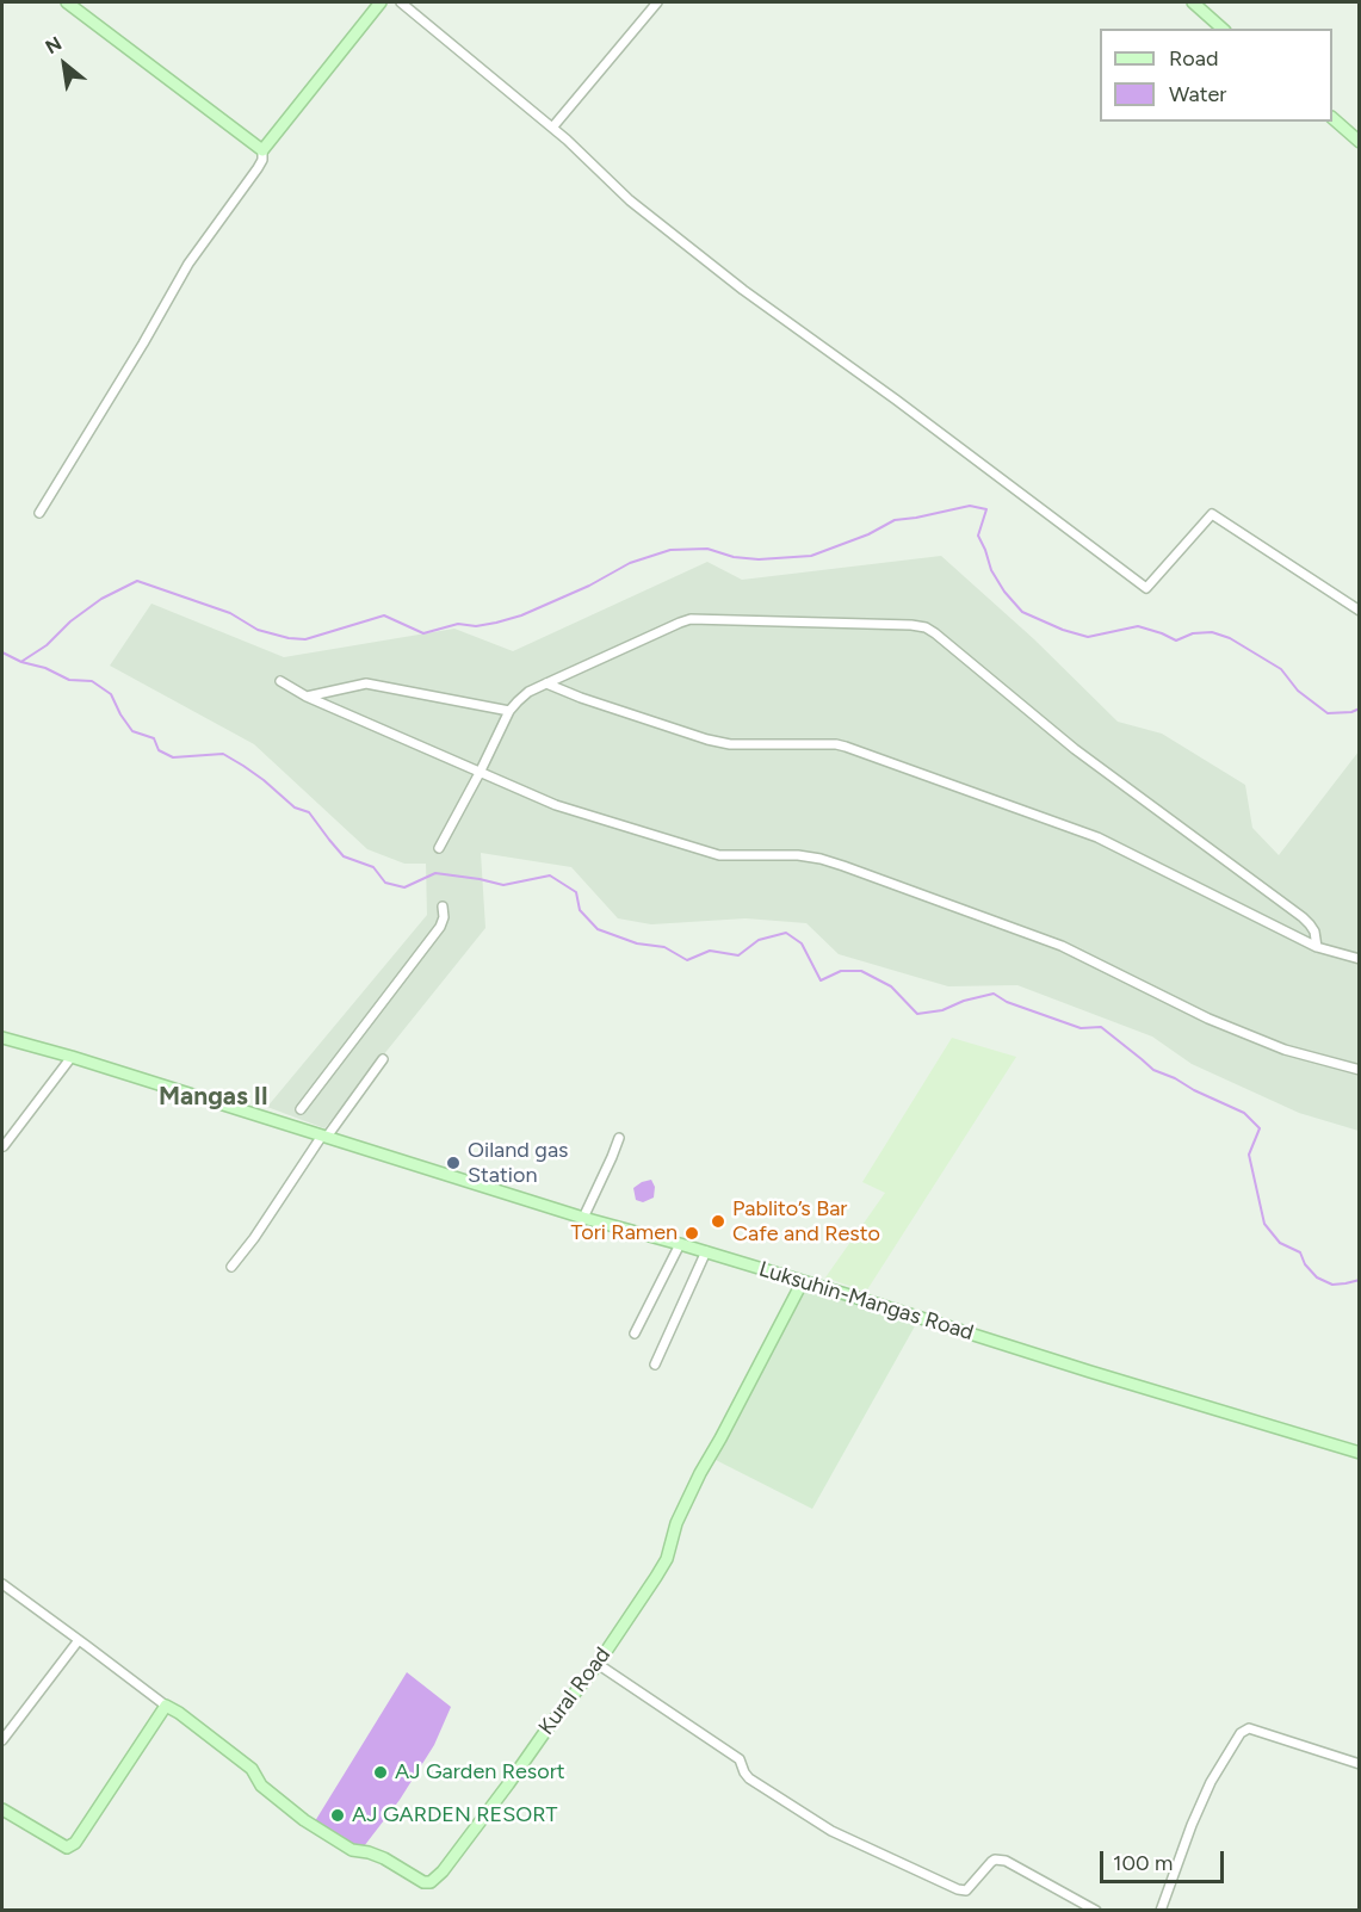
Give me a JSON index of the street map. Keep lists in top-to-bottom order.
{
  "streets": {
    "street": ["Luksuhin-Mangas Road", "Kural Road"]
  },
  "crossings": [
    ["Luksuhin-Mangas Road", "Kural Road"]
  ],
  "districts": ["Mangas II"],
  "places": [
    "Oiland gas Station",
    "Pablito’s Bar Cafe and Resto",
    "Tori Ramen",
    "AJ Garden Resort",
    "AJ GARDEN RESORT"
  ],
  "legend": ["Road", "Water"],
  "scale_bar": "100 m",
  "north": "top left"
}
